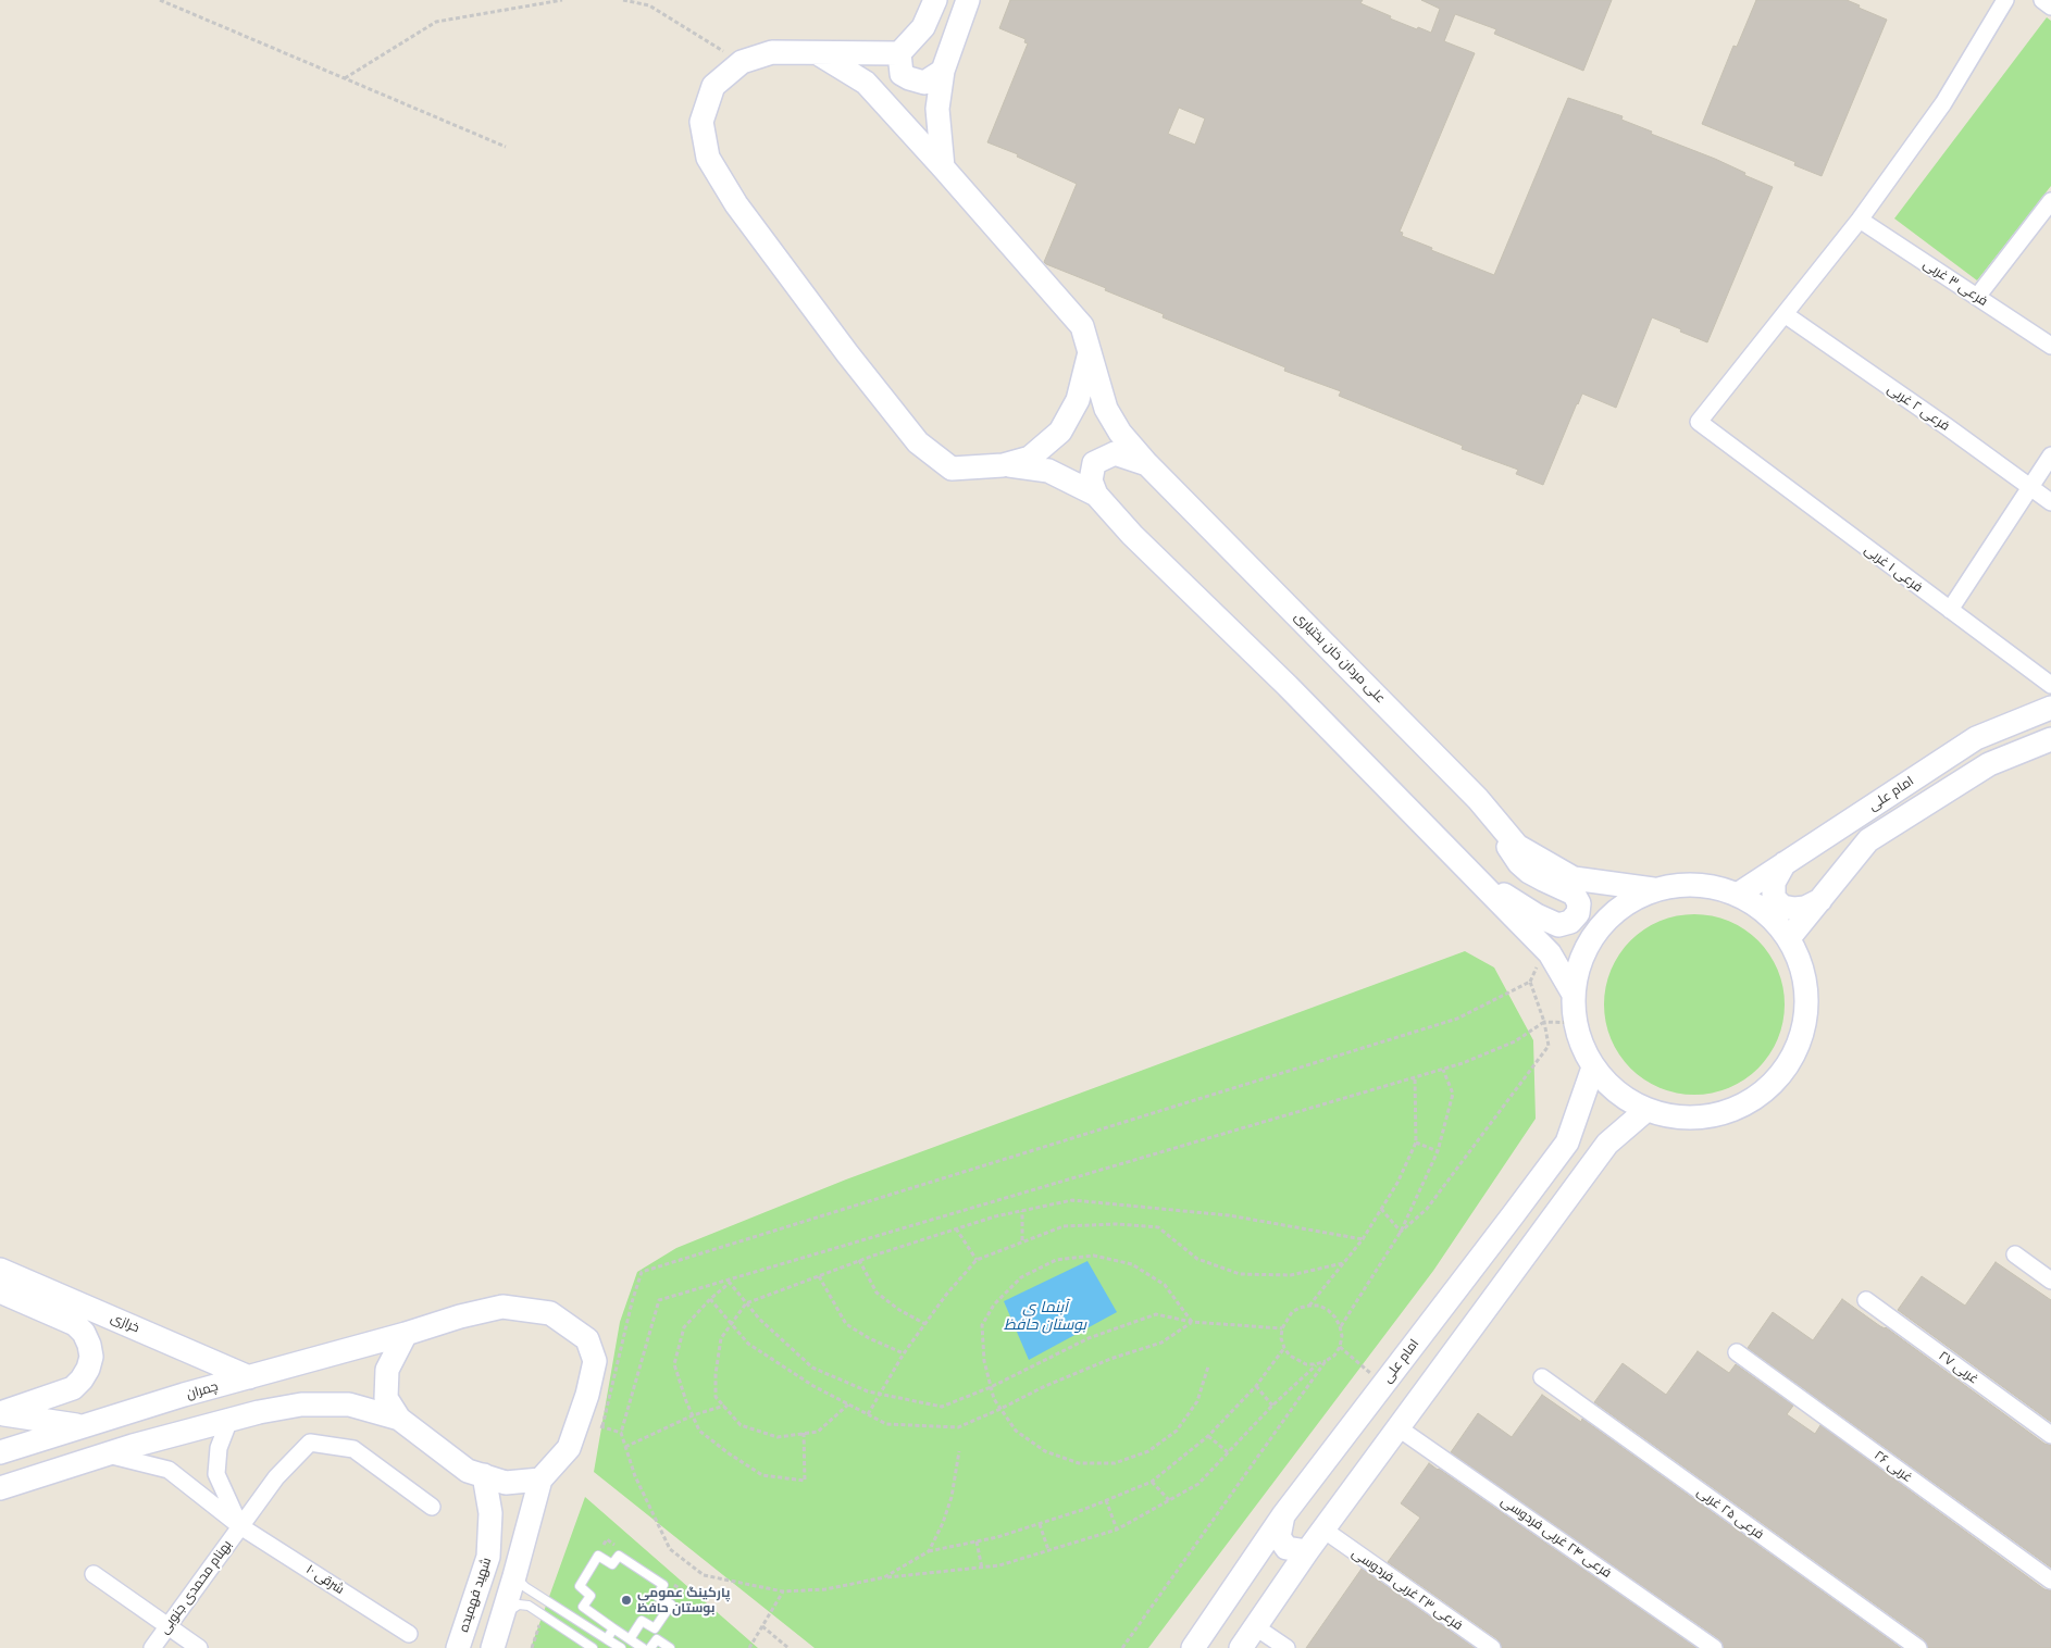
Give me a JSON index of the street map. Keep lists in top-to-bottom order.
{
  "streets": {
    "main road": [
      "علی مردان خان بختیاری",
      "امام علی",
      "خرازی",
      "چمران",
      "شهید فهمیده"
    ],
    "street": [
      "فرعی ۳ غربی",
      "فرعی ۲ غربی",
      "فرعی ۱ غربی",
      "۲۷ غربی",
      "۲۶ غربی",
      "فرعی ۲۵ غربی",
      "فرعی ۲۴ غربی فردوسی",
      "۱۰ شرقی",
      "بهنام محمدی جنوبی",
      "فرعی ۲۳ غربی فردوسی"
    ]
  },
  "crossings": [
    ["فرعی ۲ غربی", "فرعی ۱ غربی"],
    ["خرازی", "چمران"],
    ["چمران", "شهید فهمیده"],
    ["۱۰ شرقی", "بهنام محمدی جنوبی"]
  ],
  "water": ["آبنما ی بوستان حافظ"],
  "places": ["پارکینگ عمومی بوستان حافظ"]
}
